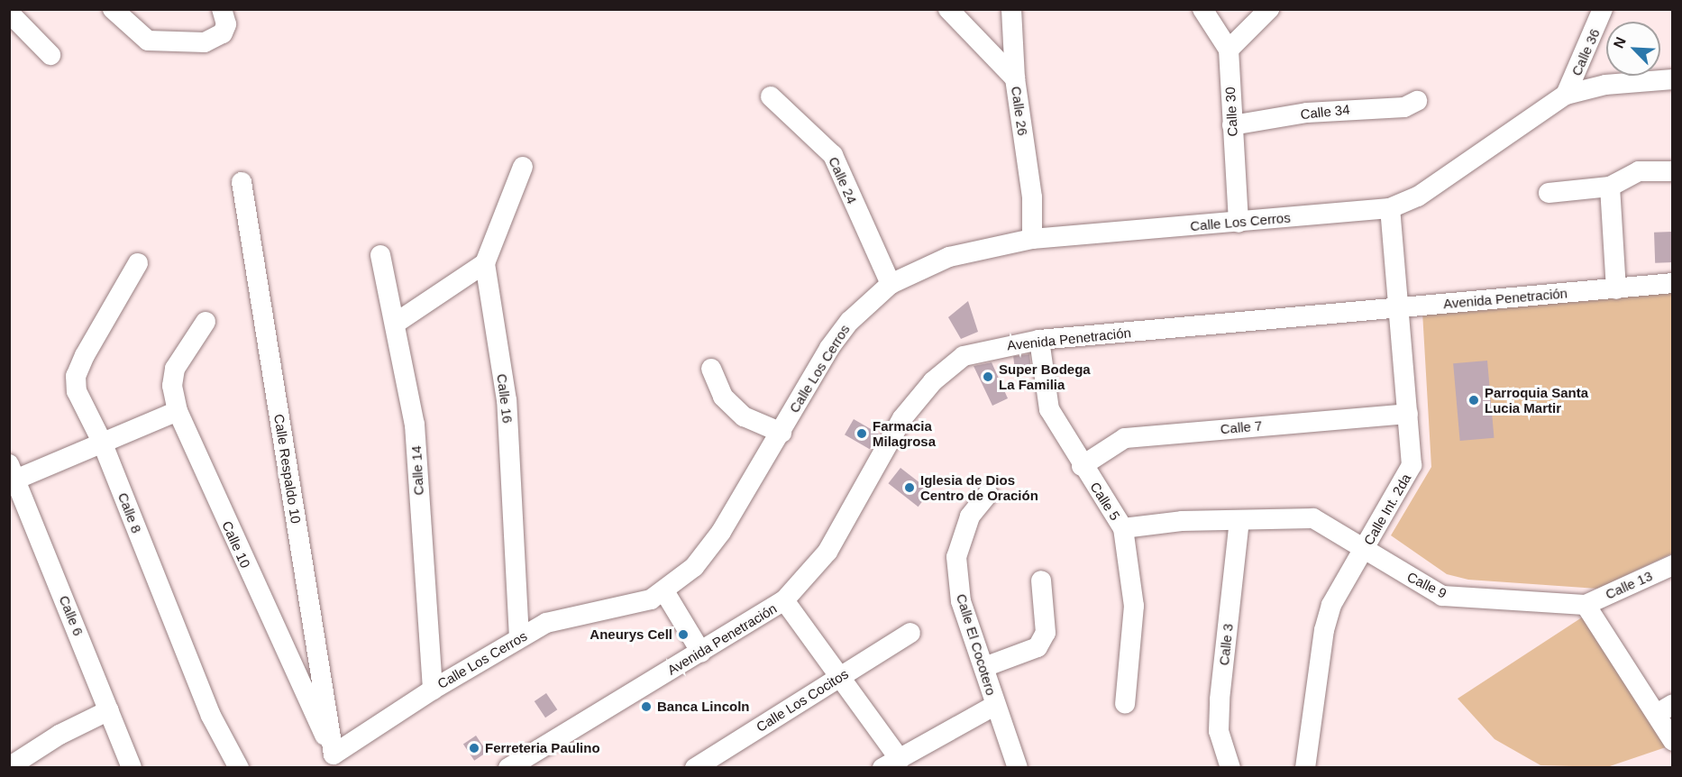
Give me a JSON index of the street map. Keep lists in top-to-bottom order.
{
  "streets": {
    "street": [
      "Calle 36",
      "Calle 26",
      "Calle 30",
      "Calle 34",
      "Calle 24",
      "Calle Los Cerros",
      "Avenida Penetración",
      "Calle 16",
      "Calle 7",
      "Calle Respaldo 10",
      "Calle 14",
      "Calle 5",
      "Calle Int. 2da",
      "Calle 8",
      "Calle 10",
      "Calle 9",
      "Calle 13",
      "Calle 6",
      "Calle El Cocotero",
      "Calle 3",
      "Calle Los Cocitos"
    ]
  },
  "crossings": [
    ["Calle 36", "Calle Los Cerros"],
    ["Calle 26", "Calle Los Cerros"],
    ["Calle 30", "Calle 34"],
    ["Calle 30", "Calle Los Cerros"],
    ["Calle 24", "Calle Los Cerros"],
    ["Calle Los Cerros", "Calle 16"],
    ["Calle Los Cerros", "Calle Respaldo 10"],
    ["Calle Los Cerros", "Calle 14"],
    ["Calle Los Cerros", "Calle Int. 2da"],
    ["Calle Los Cerros", "Calle 10"],
    ["Avenida Penetración", "Calle 5"],
    ["Avenida Penetración", "Calle Int. 2da"],
    ["Calle 7", "Calle 5"],
    ["Calle 7", "Calle Int. 2da"],
    ["Calle Respaldo 10", "Calle 10"],
    ["Calle 5", "Calle 9"],
    ["Calle Int. 2da", "Calle 9"],
    ["Calle 9", "Calle 13"],
    ["Calle 9", "Calle 3"]
  ],
  "places": [
    "Super Bodega La Familia",
    "Parroquia Santa Lucia Martir",
    "Farmacia Milagrosa",
    "Iglesia de Dios Centro de Oración",
    "Aneurys Cell",
    "Banca Lincoln",
    "Ferreteria Paulino"
  ],
  "north": "top left"
}
